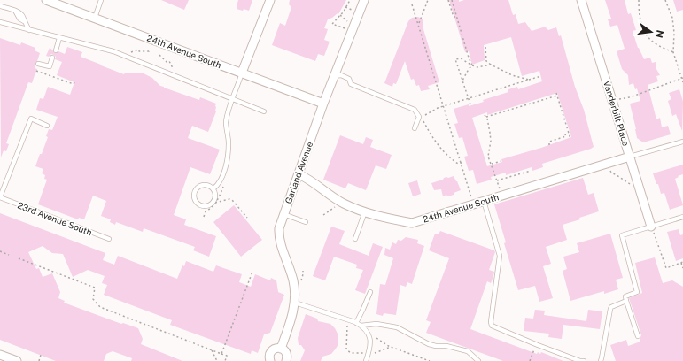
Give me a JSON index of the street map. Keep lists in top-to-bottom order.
{
  "streets": {
    "street": ["24th Avenue South", "Vanderbilt Place", "Garland Avenue"],
    "lane": ["23rd Avenue South"]
  },
  "crossings": [
    ["24th Avenue South", "Vanderbilt Place"],
    ["24th Avenue South", "Garland Avenue"]
  ],
  "north": "right"
}
